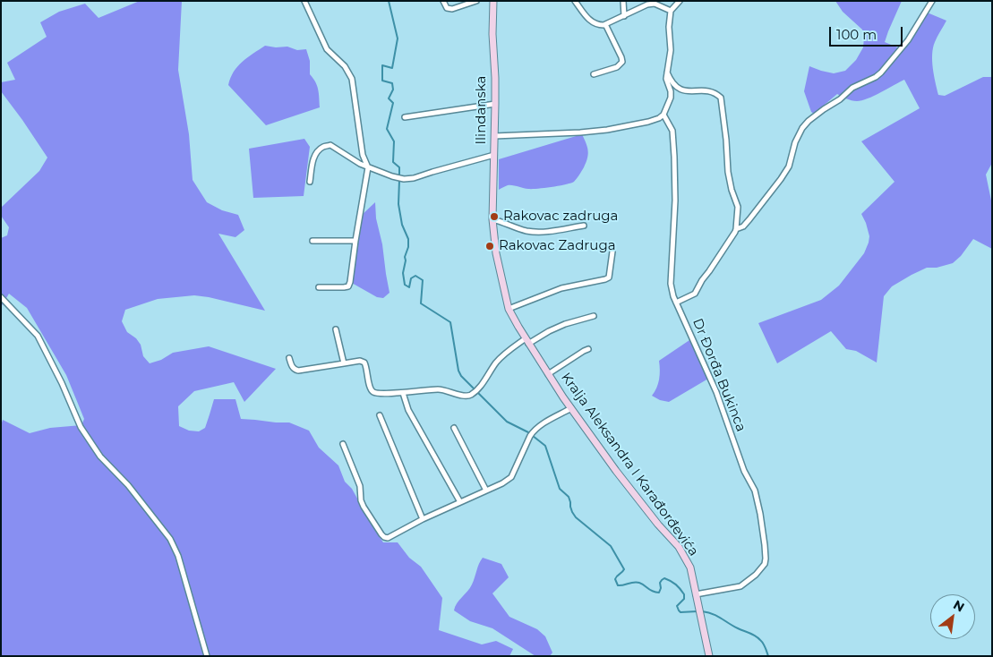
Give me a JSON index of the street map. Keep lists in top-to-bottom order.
{
  "streets": {
    "street": ["Ilindanska", "Dr Đorđa Bukinca", "Kralja Aleksandra I Karađorđevića"]
  },
  "crossings": [
    ["Ilindanska", "Kralja Aleksandra I Karađorđevića"],
    ["Dr Đorđa Bukinca", "Kralja Aleksandra I Karađorđevića"]
  ],
  "places": ["Rakovac zadruga", "Rakovac Zadruga"],
  "scale_bar": "100 m",
  "north": "top right"
}
